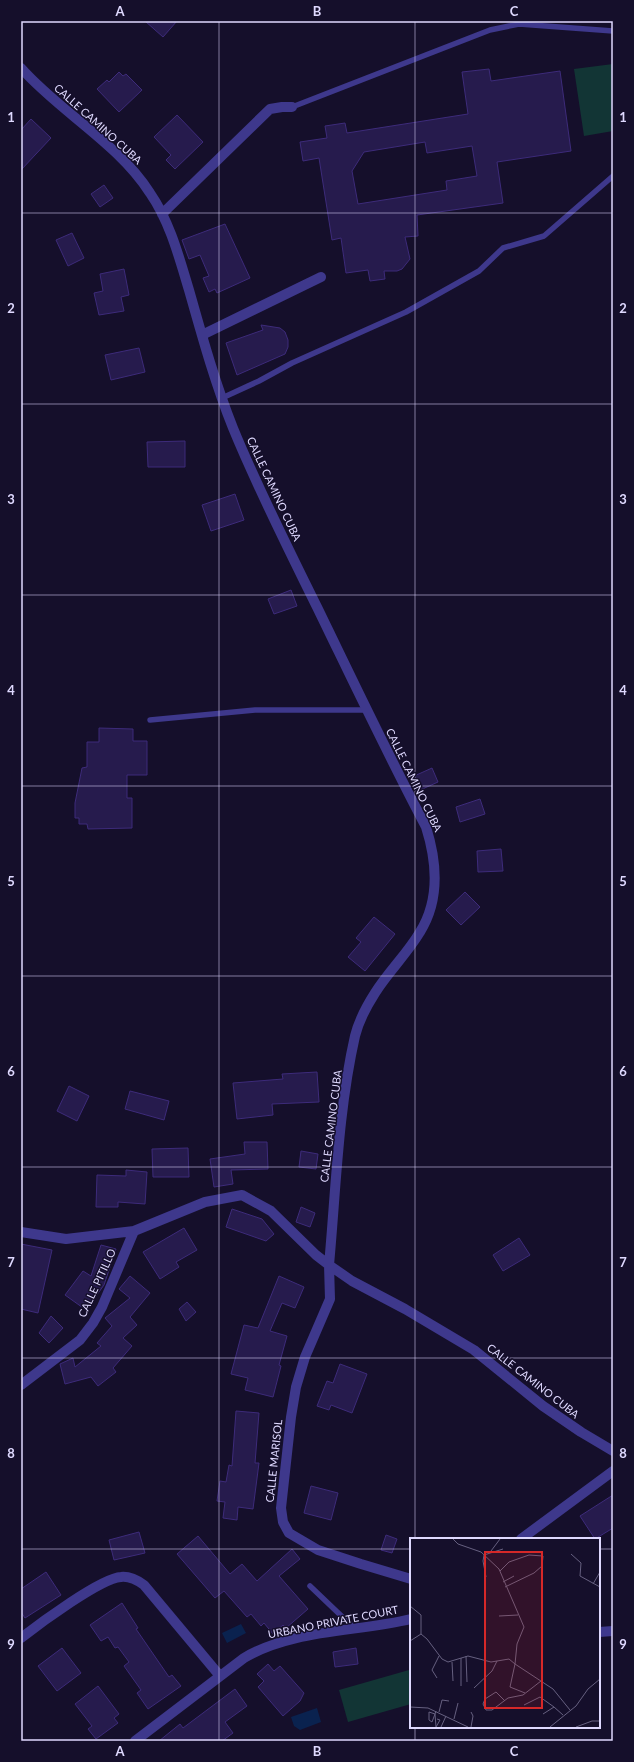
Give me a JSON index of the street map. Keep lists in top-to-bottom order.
{
  "streets": {
    "street": [
      "CALLE CAMINO CUBA",
      "CALLE PITILLO",
      "CALLE MARISOL",
      "URBANO PRIVATE COURT"
    ]
  },
  "crossings": [
    ["CALLE CAMINO CUBA", "CALLE MARISOL"]
  ],
  "grid": {
    "columns": ["A", "B", "C"],
    "rows": [
      "1",
      "2",
      "3",
      "4",
      "5",
      "6",
      "7",
      "8",
      "9"
    ]
  }
}
